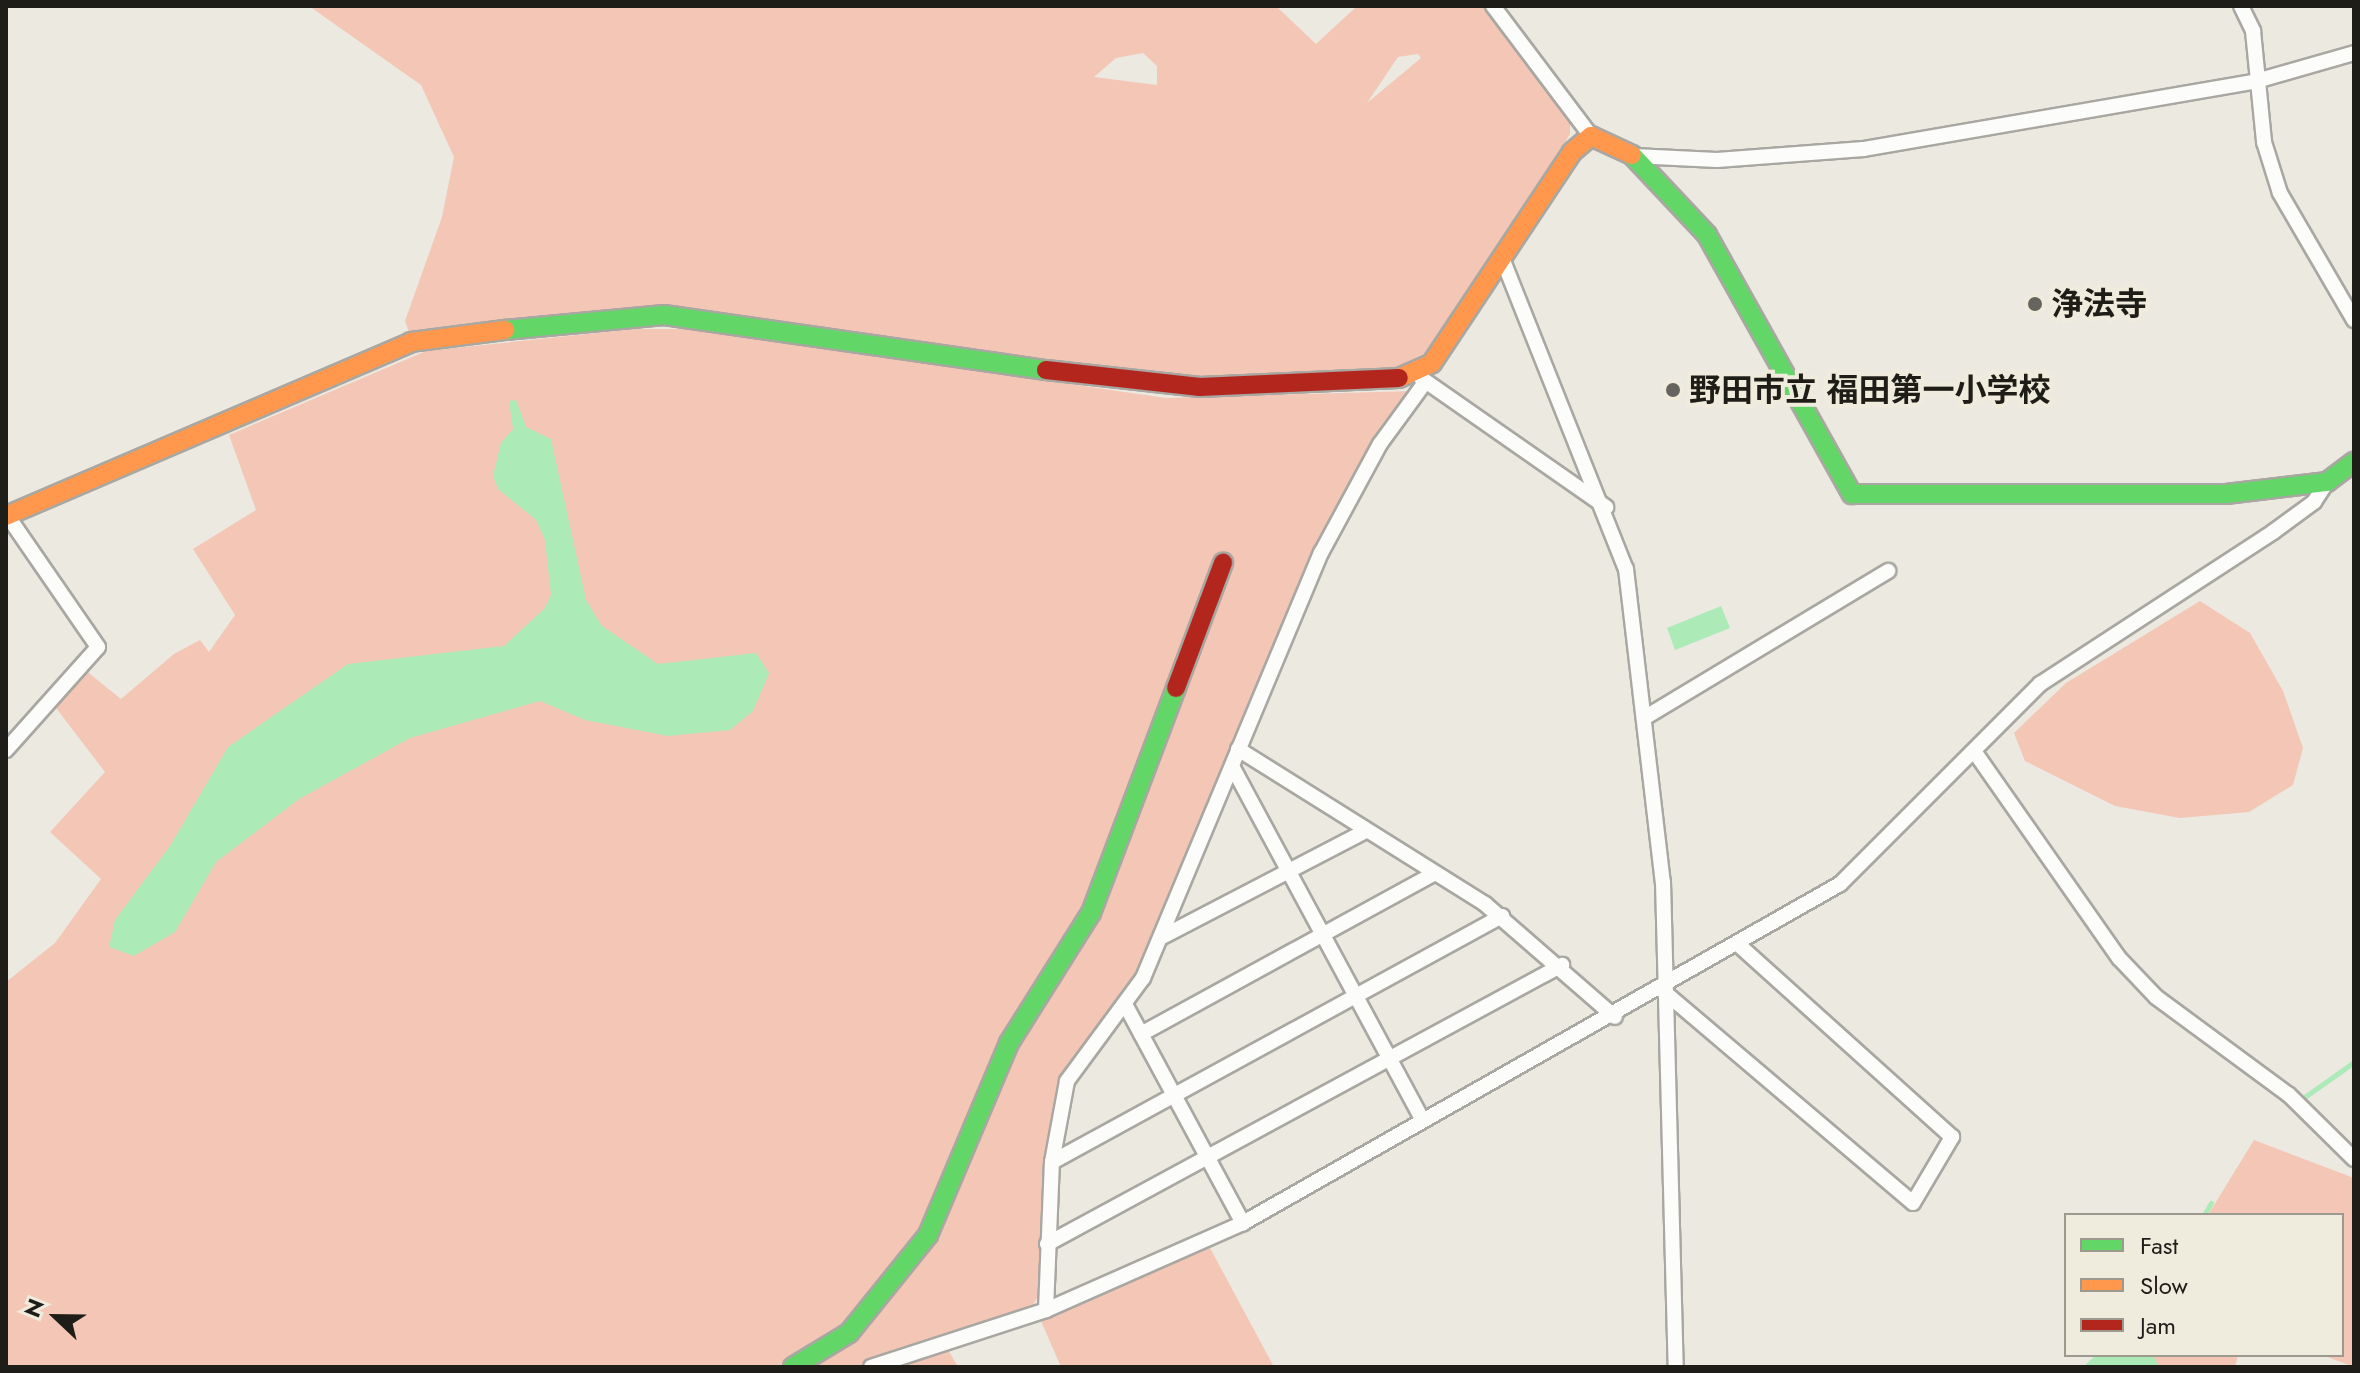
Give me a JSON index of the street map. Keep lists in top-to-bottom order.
{
  "places": ["浄法寺", "野田市立 福田第一小学校"],
  "legend": ["Fast", "Slow", "Jam"],
  "north": "left"
}
